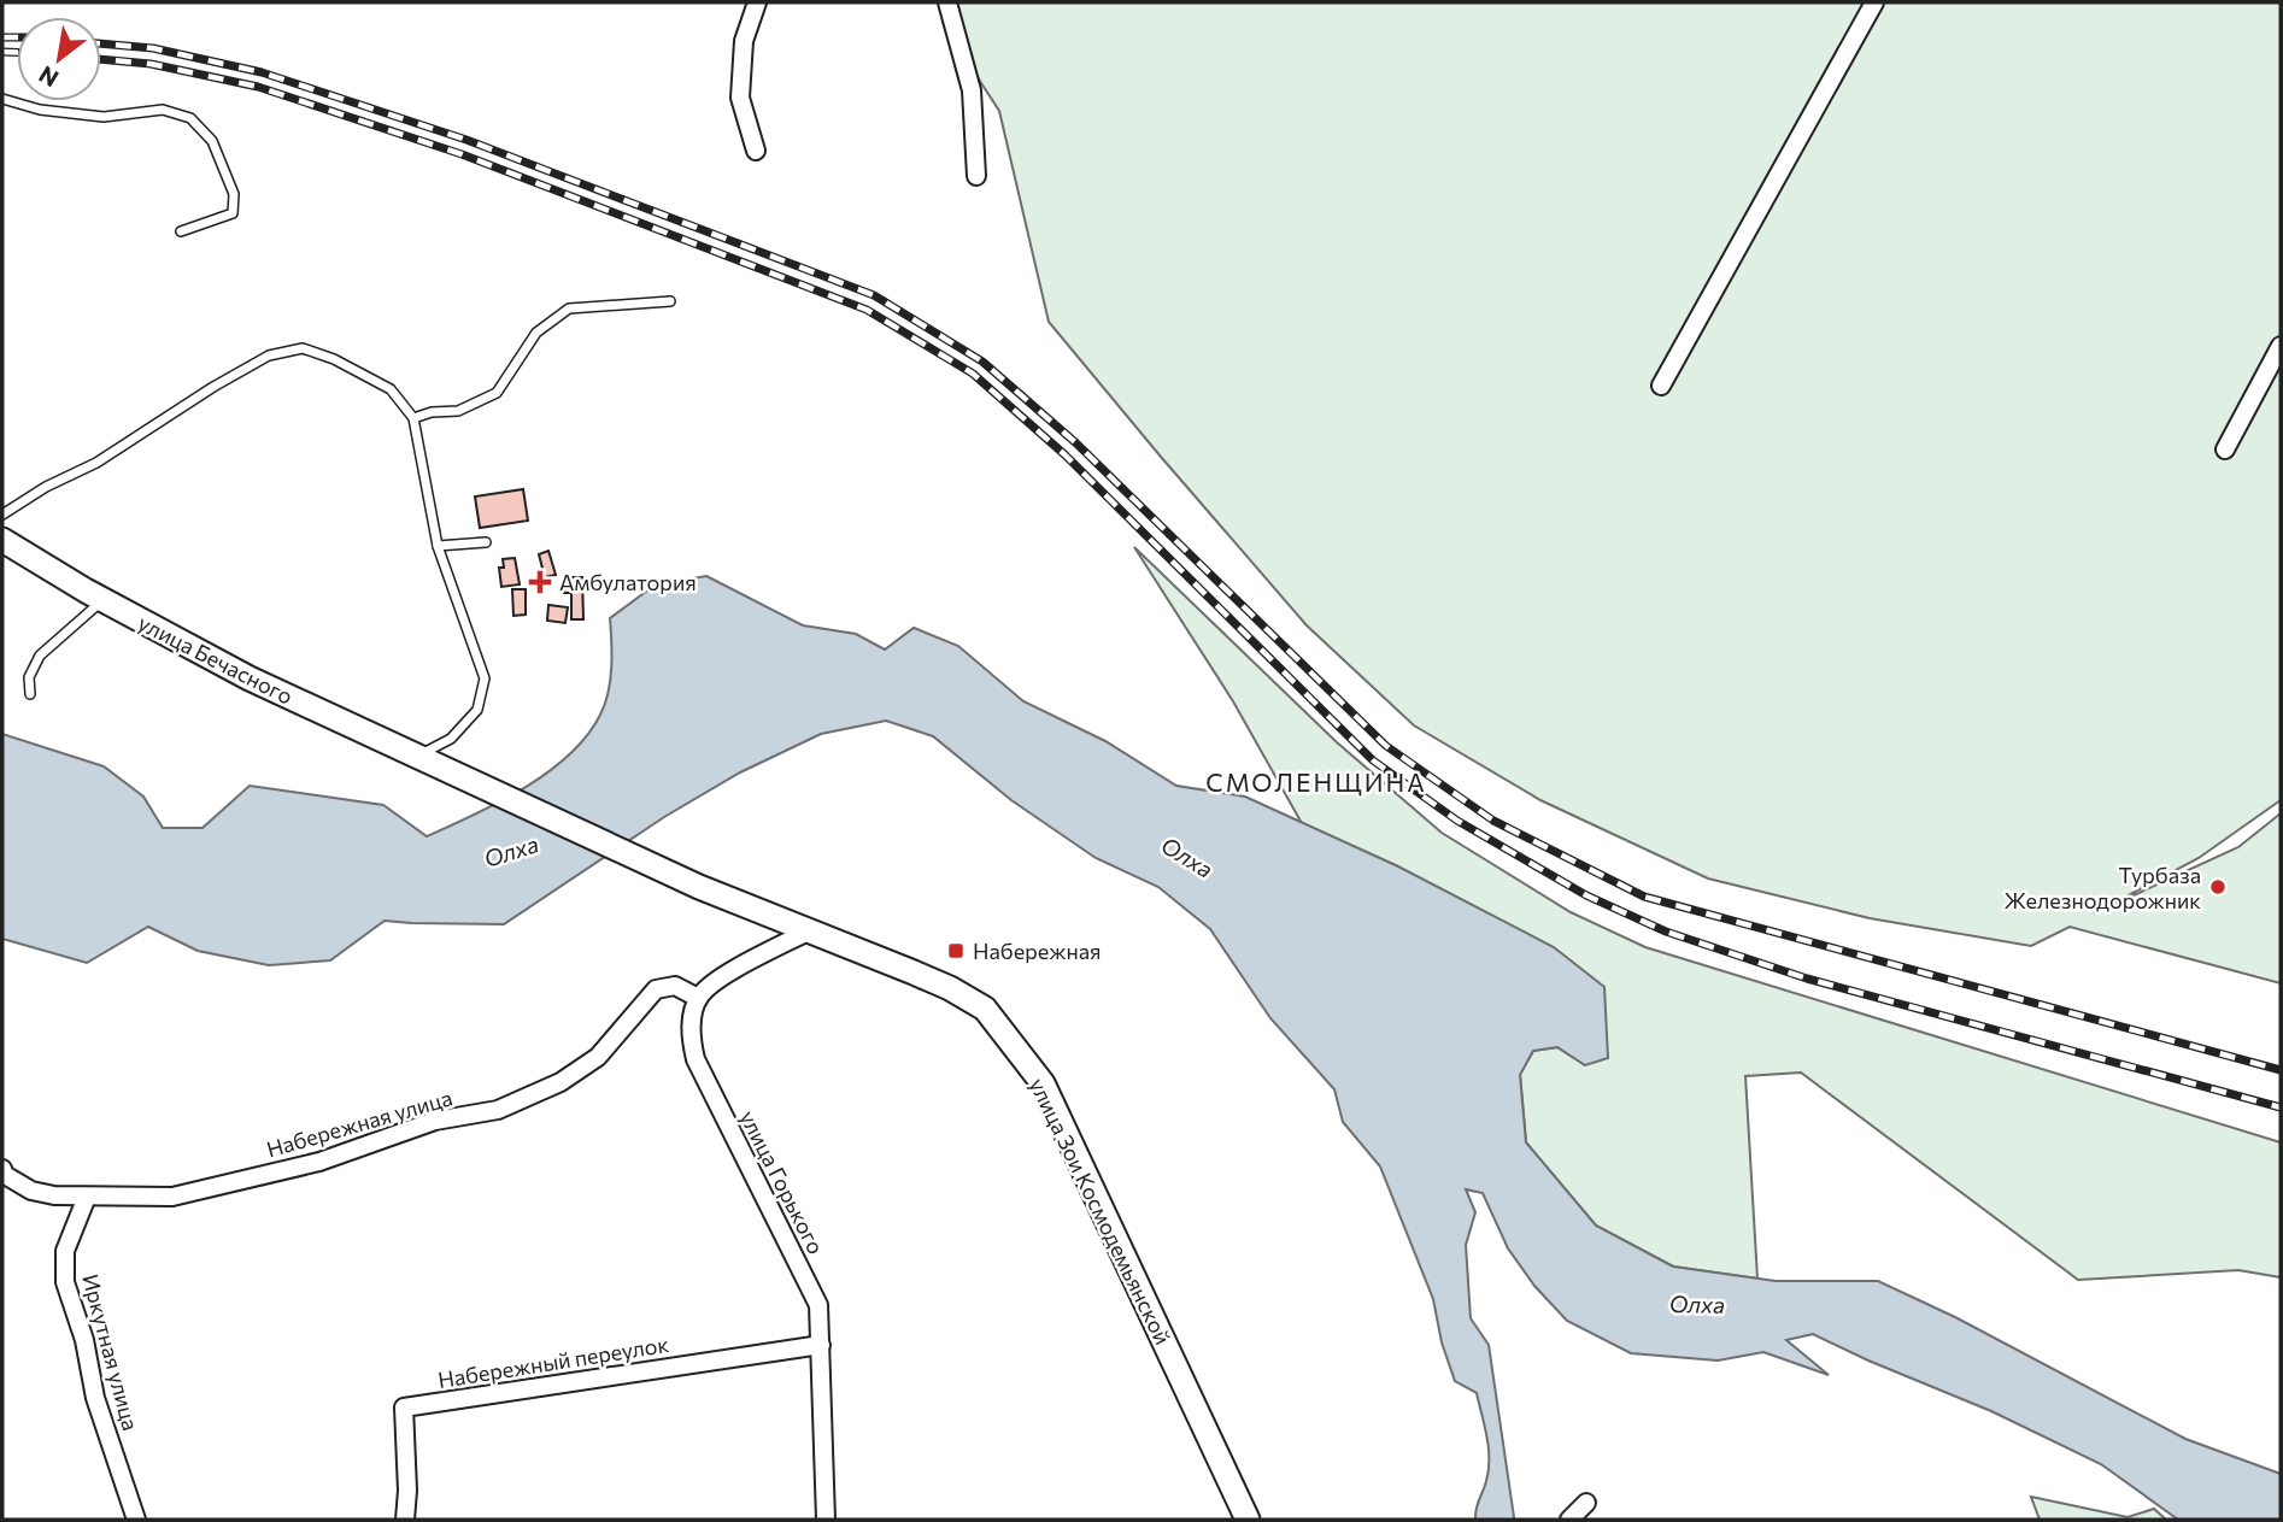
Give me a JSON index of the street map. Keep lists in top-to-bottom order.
{
  "streets": {
    "main road": ["улица Бечасного", "улица Зои Космодемьянской"],
    "street": [
      "Набережная улица",
      "улица Горького",
      "Иркутная улица",
      "Набережный переулок"
    ]
  },
  "crossings": [
    ["улица Бечасного", "улица Зои Космодемьянской"],
    ["Набережная улица", "улица Горького"],
    ["Набережная улица", "Иркутная улица"],
    ["улица Горького", "Набережный переулок"]
  ],
  "districts": ["СМОЛЕНЩИНА"],
  "water": ["Олха"],
  "places": {
    "health": ["Амбулатория"],
    "other": ["Турбаза Железнодорожник"],
    "transit": ["Набережная"]
  },
  "north": "bottom left"
}
